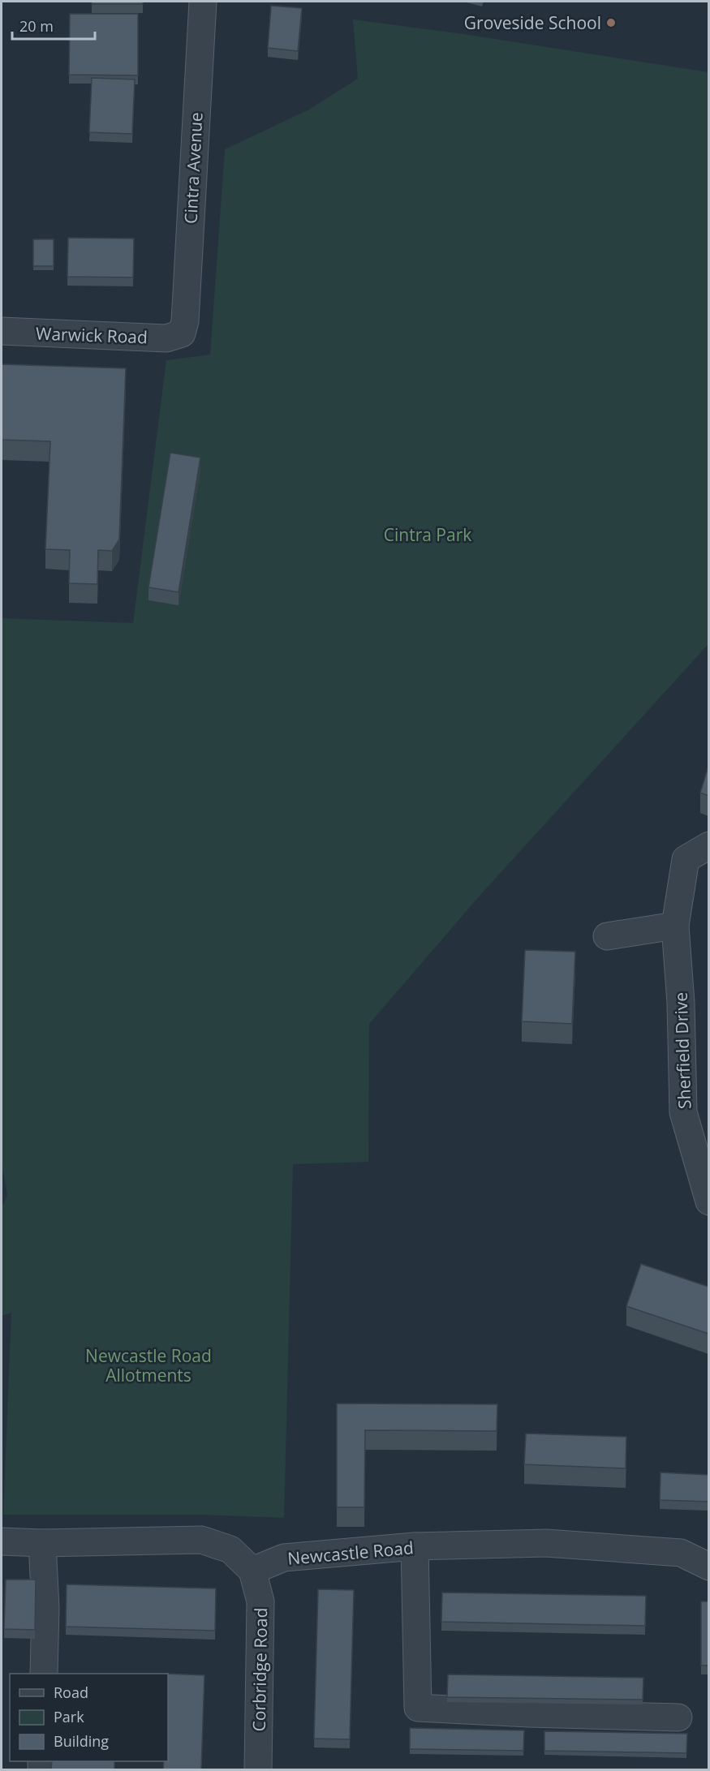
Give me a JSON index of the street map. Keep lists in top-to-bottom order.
{
  "streets": {
    "street": [
      "Cintra Avenue",
      "Warwick Road",
      "Sherfield Drive",
      "Newcastle Road",
      "Corbridge Road"
    ]
  },
  "crossings": [
    ["Cintra Avenue", "Warwick Road"],
    ["Newcastle Road", "Corbridge Road"]
  ],
  "parks": ["Cintra Park", "Newcastle Road Allotments"],
  "places": ["Groveside School"],
  "legend": ["Road", "Park", "Building"],
  "scale_bar": "20 m"
}
